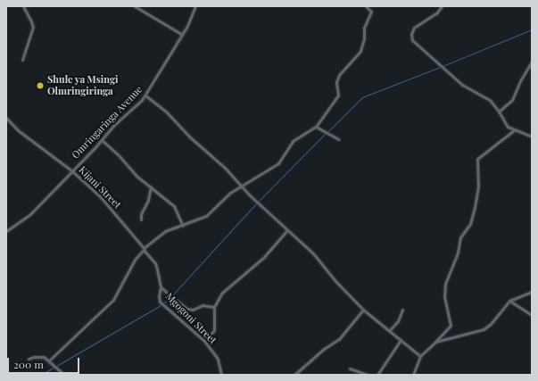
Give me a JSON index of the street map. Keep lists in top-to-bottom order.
{
  "streets": {
    "street": ["Omringaringa Avenue", "Kijani Street", "Mgogoni Street"]
  },
  "crossings": [
    ["Omringaringa Avenue", "Kijani Street"],
    ["Kijani Street", "Mgogoni Street"]
  ],
  "places": ["Shule ya Msingi Olmringiringa"],
  "scale_bar": "200 m"
}
